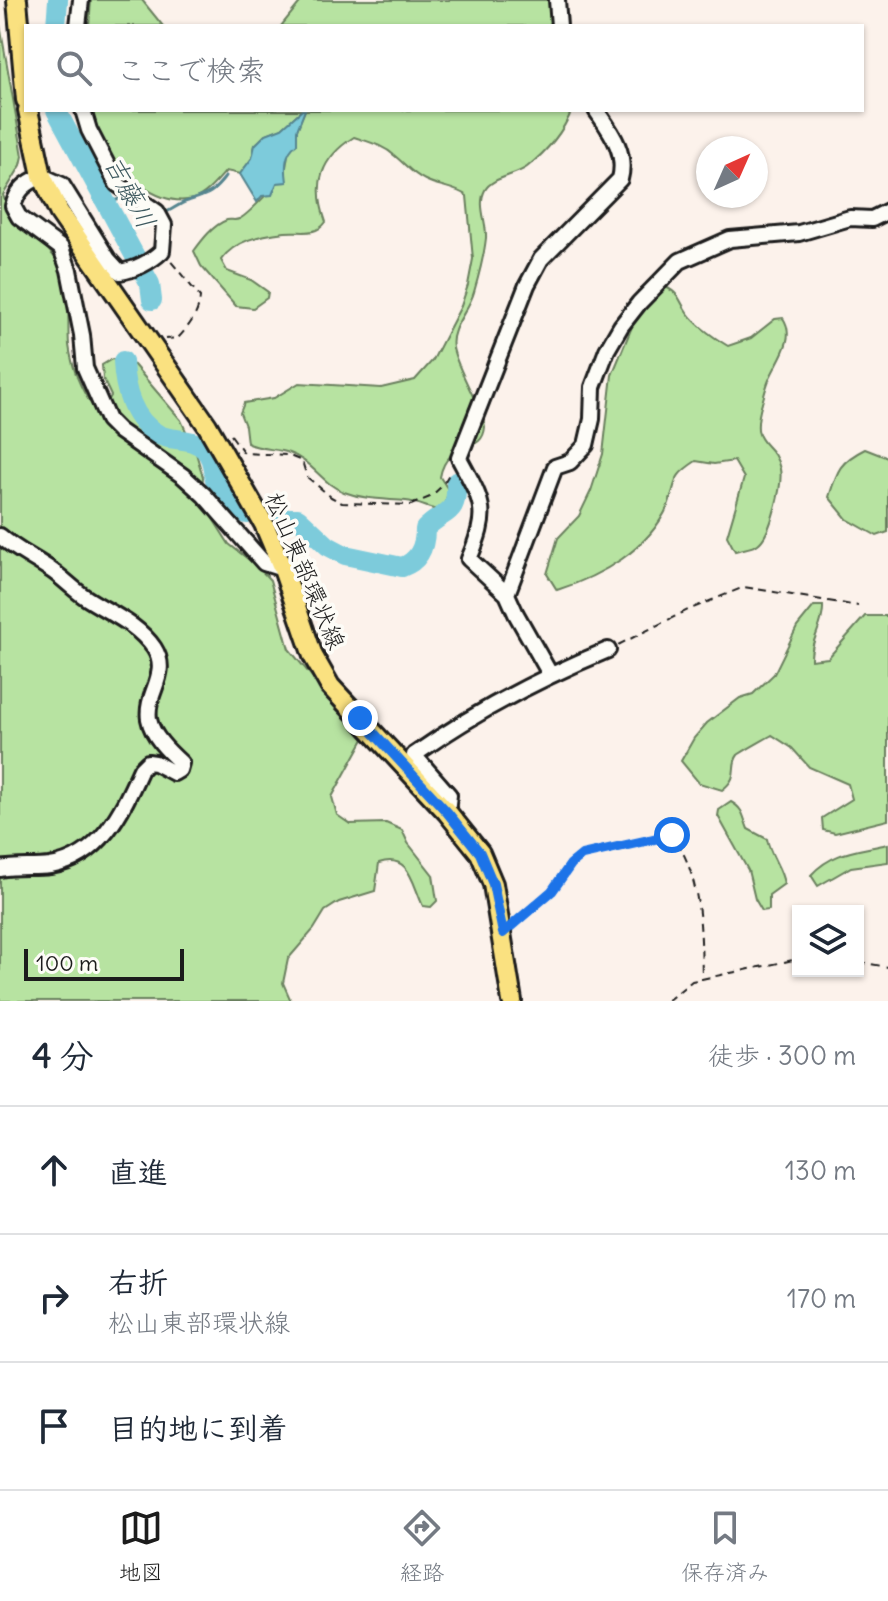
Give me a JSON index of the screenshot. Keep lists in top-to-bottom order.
{
  "streets": {
    "main road": ["松山東部環状線"]
  },
  "water": ["吉藤川"],
  "scale_bar": "100 m",
  "north": "top right",
  "page": {
    "search": "ここで検索",
    "scale": "100 m",
    "heading": ["4 分", "徒歩 · 300 m"],
    "list": [
      ["直進", "130 m"],
      ["右折", "松山東部環状線", "170 m"],
      "目的地に到着"
    ],
    "nav": ["地図", "経路", "保存済み"]
  }
}
